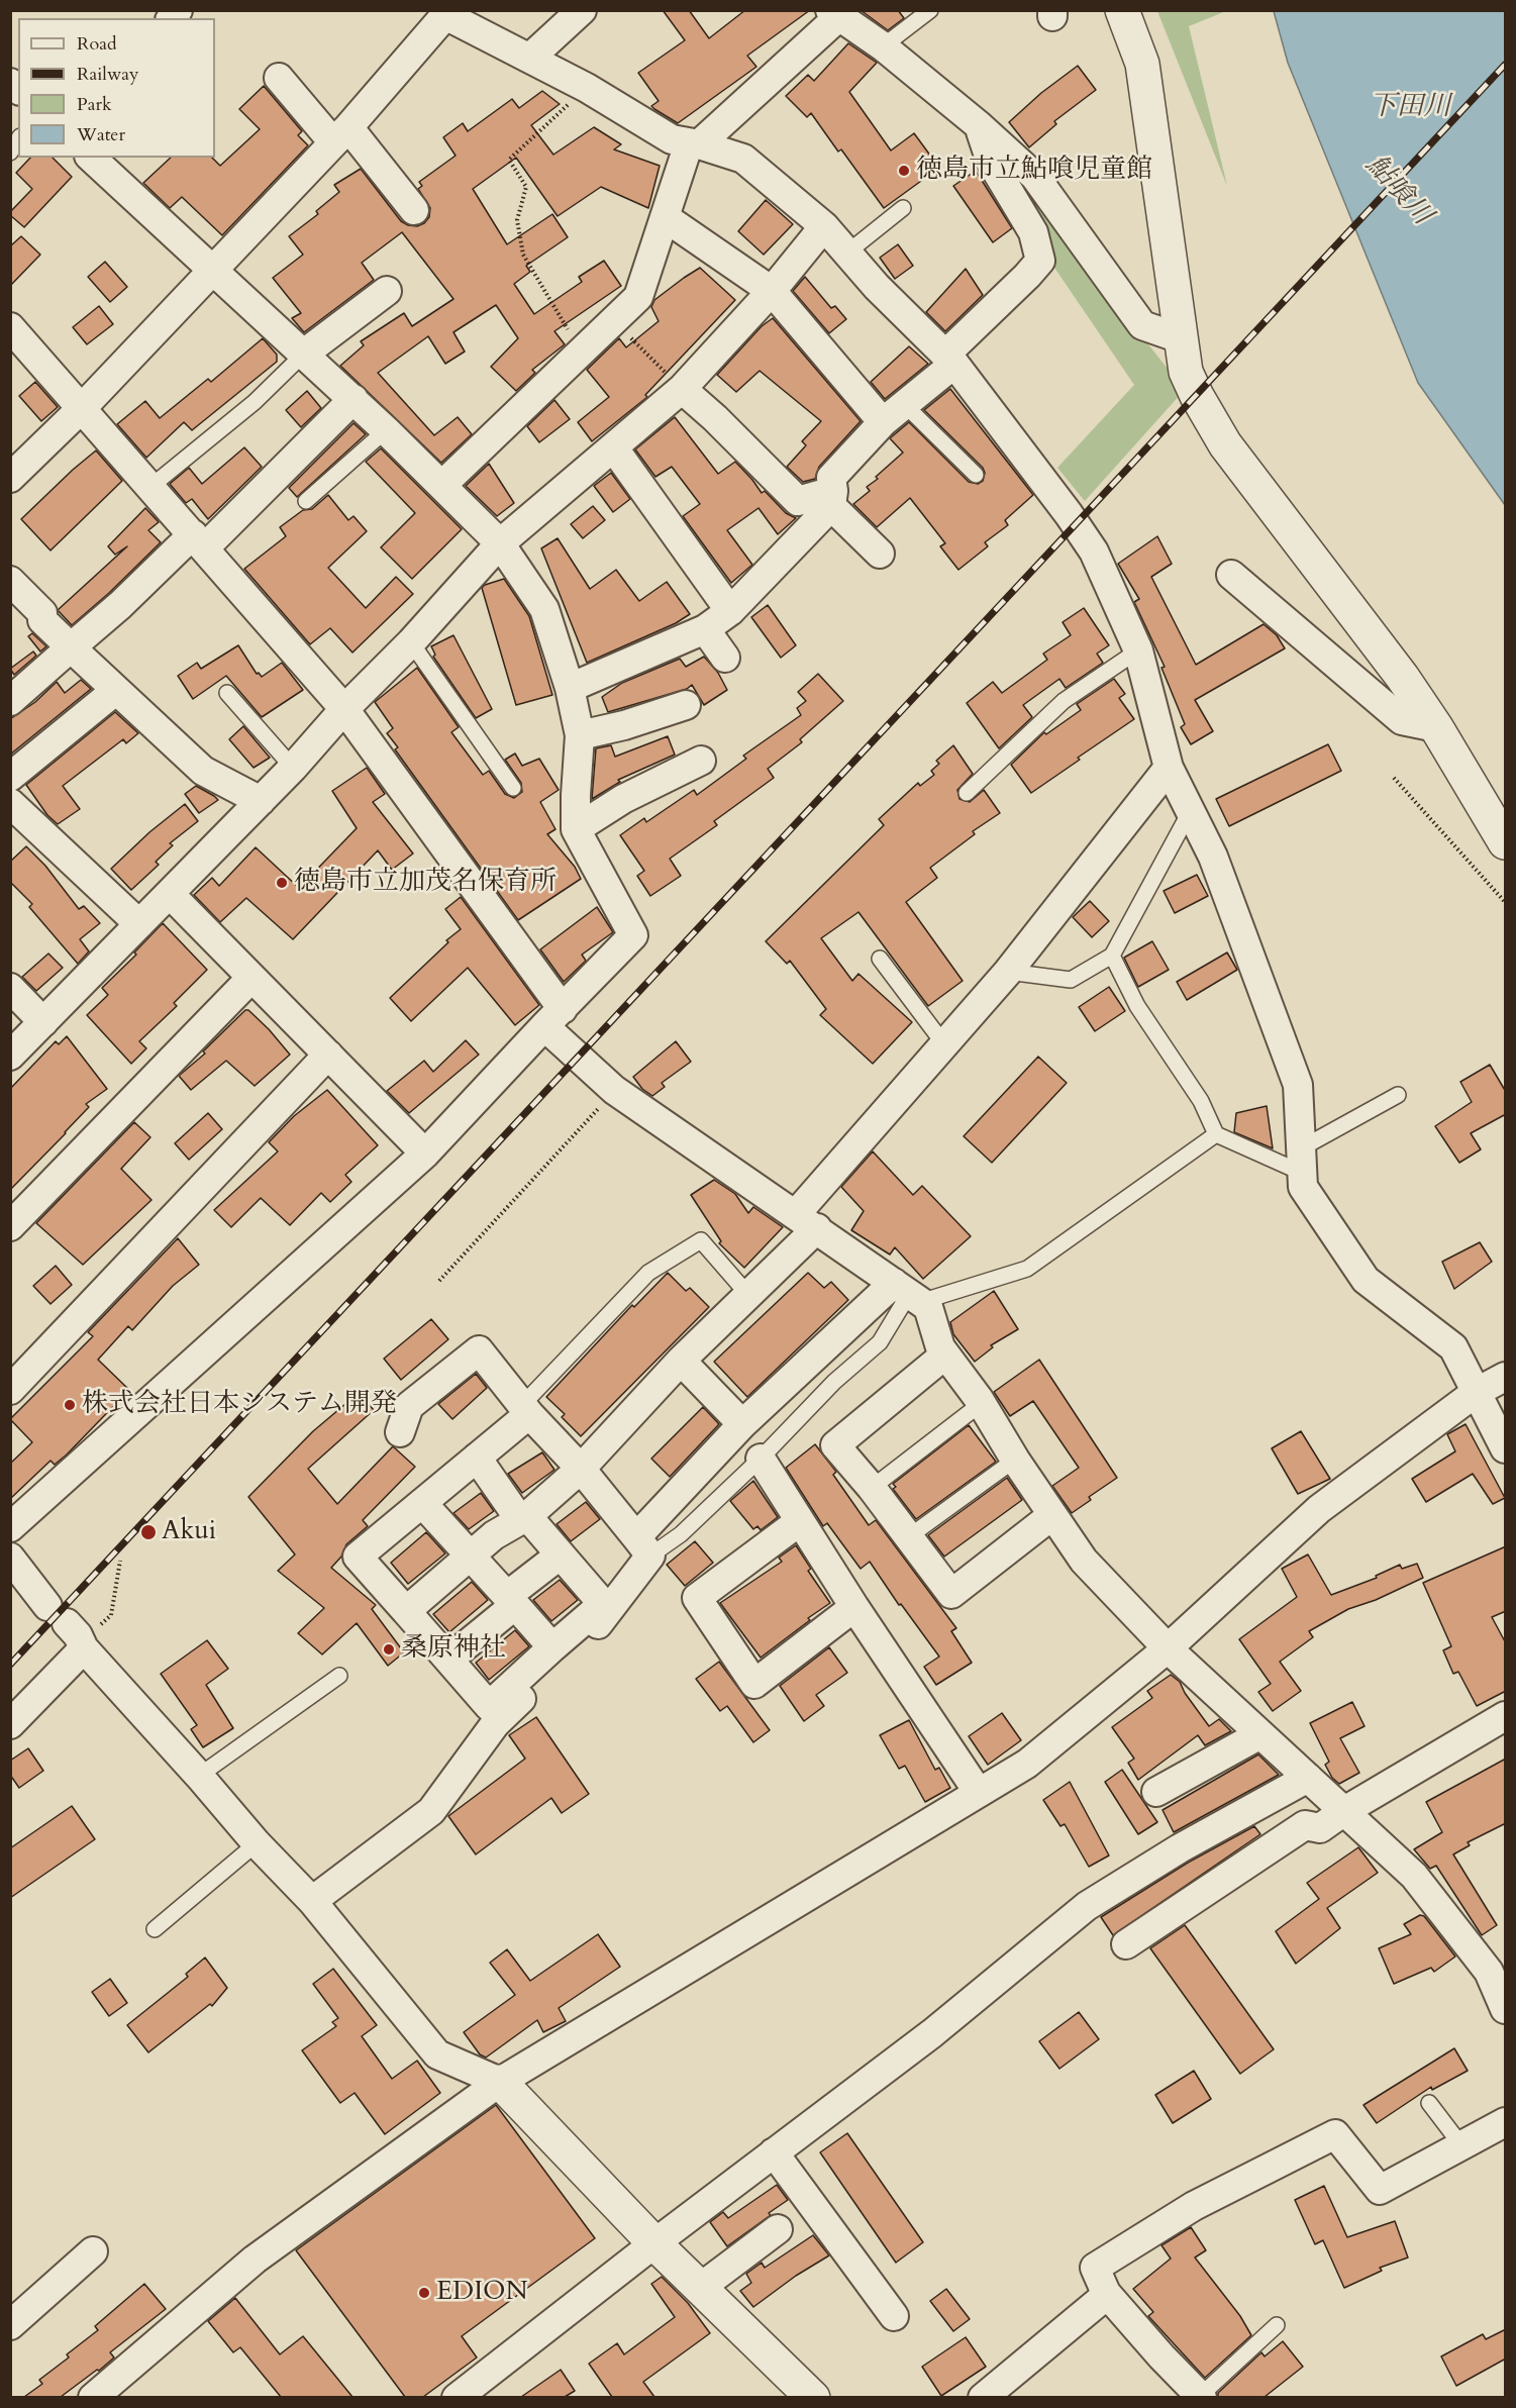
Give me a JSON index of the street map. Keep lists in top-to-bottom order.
{
  "water": ["下田川", "鮎喰川"],
  "places": [
    "徳島市立鮎喰児童館",
    "徳島市立加茂名保育所",
    "株式会社日本システム開発",
    "Akui",
    "桑原神社",
    "EDION"
  ],
  "legend": [
    "Road",
    "Railway",
    "Park",
    "Water"
  ]
}
